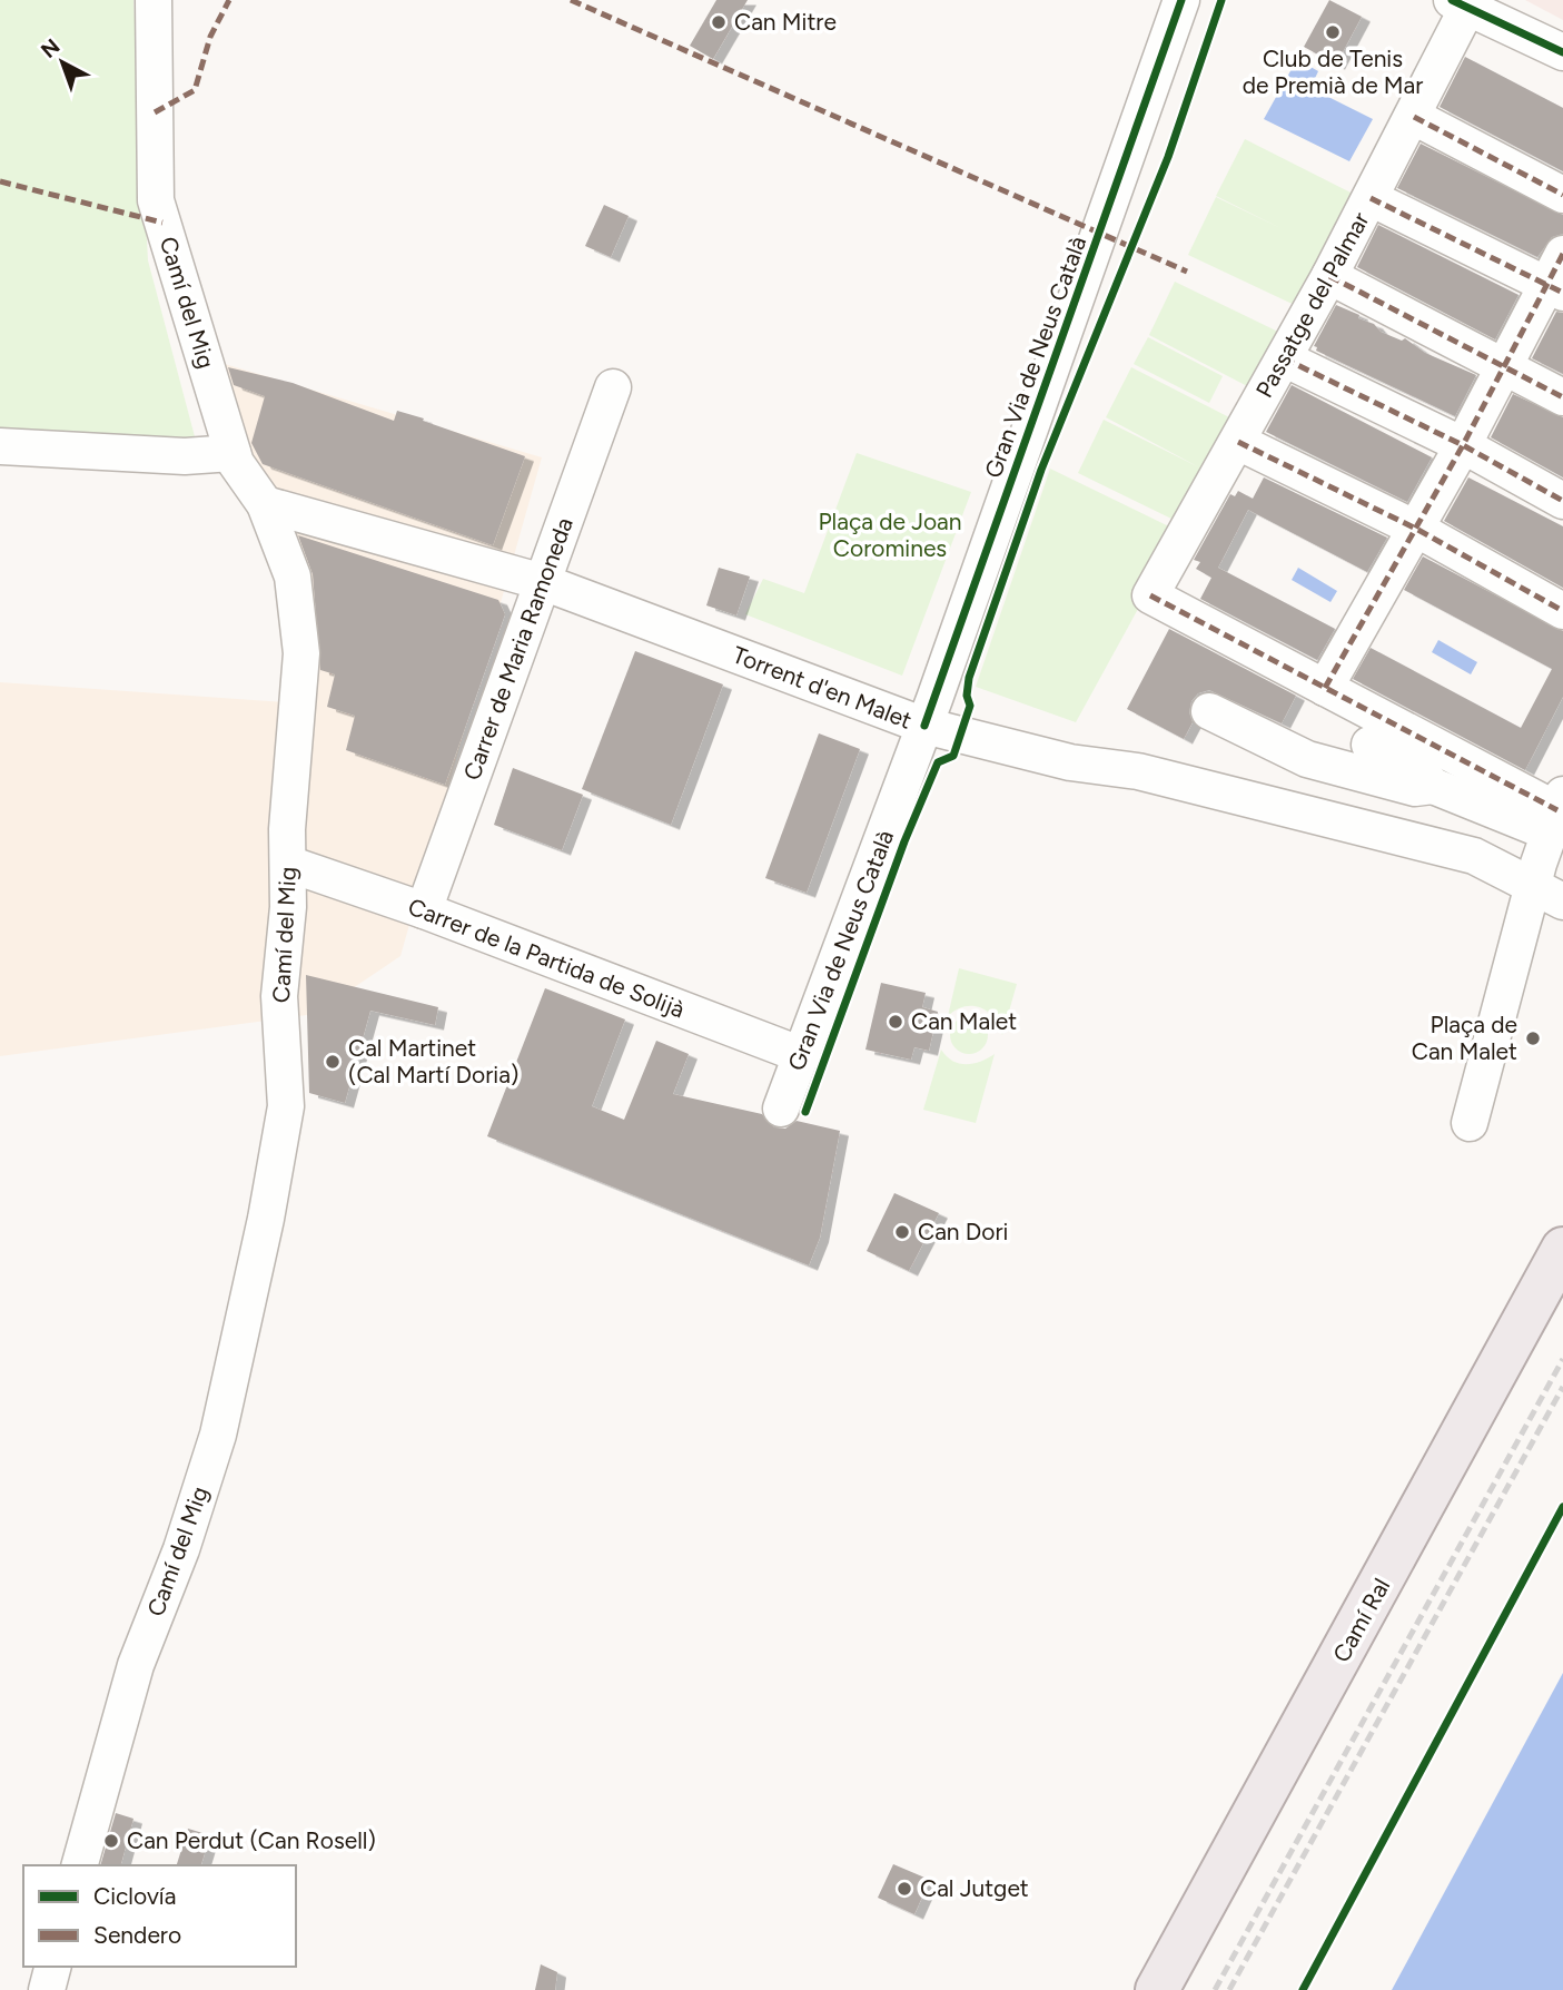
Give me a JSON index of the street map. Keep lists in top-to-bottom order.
{
  "streets": {
    "main road": ["Camí Ral"],
    "street": [
      "Camí del Mig",
      "Passatge del Palmar",
      "Gran Via de Neus Català",
      "Carrer de Maria Ramoneda",
      "Torrent d'en Malet",
      "Carrer de la Partida de Solijà"
    ]
  },
  "crossings": [
    ["Camí del Mig", "Torrent d'en Malet"],
    ["Camí del Mig", "Carrer de la Partida de Solijà"],
    ["Gran Via de Neus Català", "Torrent d'en Malet"],
    ["Gran Via de Neus Català", "Carrer de la Partida de Solijà"],
    ["Carrer de Maria Ramoneda", "Torrent d'en Malet"],
    ["Carrer de Maria Ramoneda", "Carrer de la Partida de Solijà"]
  ],
  "parks": ["Plaça de Joan Coromines"],
  "places": [
    "Can Mitre",
    "Club de Tenis de Premià de Mar",
    "Can Malet",
    "Plaça de Can Malet",
    "Cal Martinet (Cal Martí Doria)",
    "Can Dori",
    "Can Perdut (Can Rosell)",
    "Cal Jutget"
  ],
  "legend": ["Ciclovía", "Sendero"],
  "north": "top left"
}
